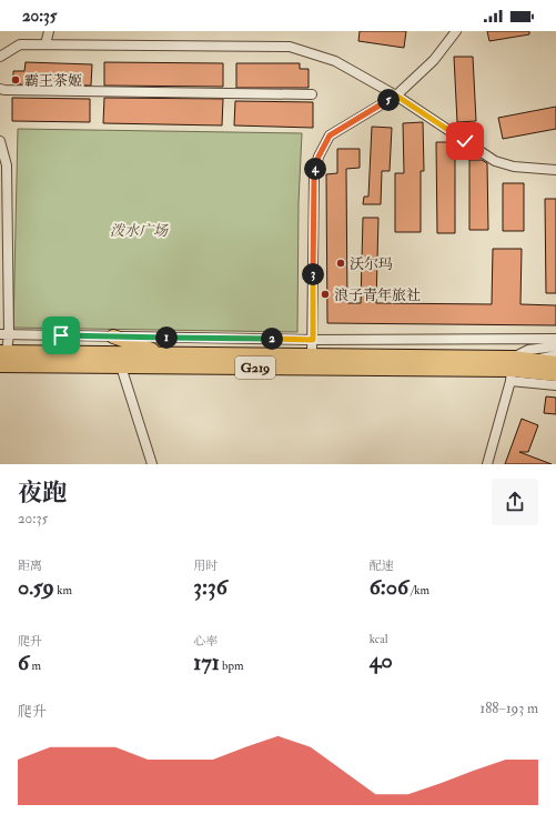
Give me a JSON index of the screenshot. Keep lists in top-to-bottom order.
{
  "streets": {
    "highway": ["G219"]
  },
  "parks": ["泼水广场"],
  "places": ["霸王茶姬", "沃尔玛", "浪子青年旅社"],
  "page": {
    "status": "20:35",
    "pins": [
      "5",
      "4",
      "3",
      "1",
      "2"
    ],
    "heading": ["夜跑", "20:35"],
    "stats": [
      ["距离", "0.59 km"],
      ["用时", "3:36"],
      ["配速", "6:06 /km"],
      ["爬升", "6 m"],
      ["心率", "171 bpm"],
      ["kcal", "40"]
    ],
    "chart": ["爬升", "188–193 m"]
  }
}
